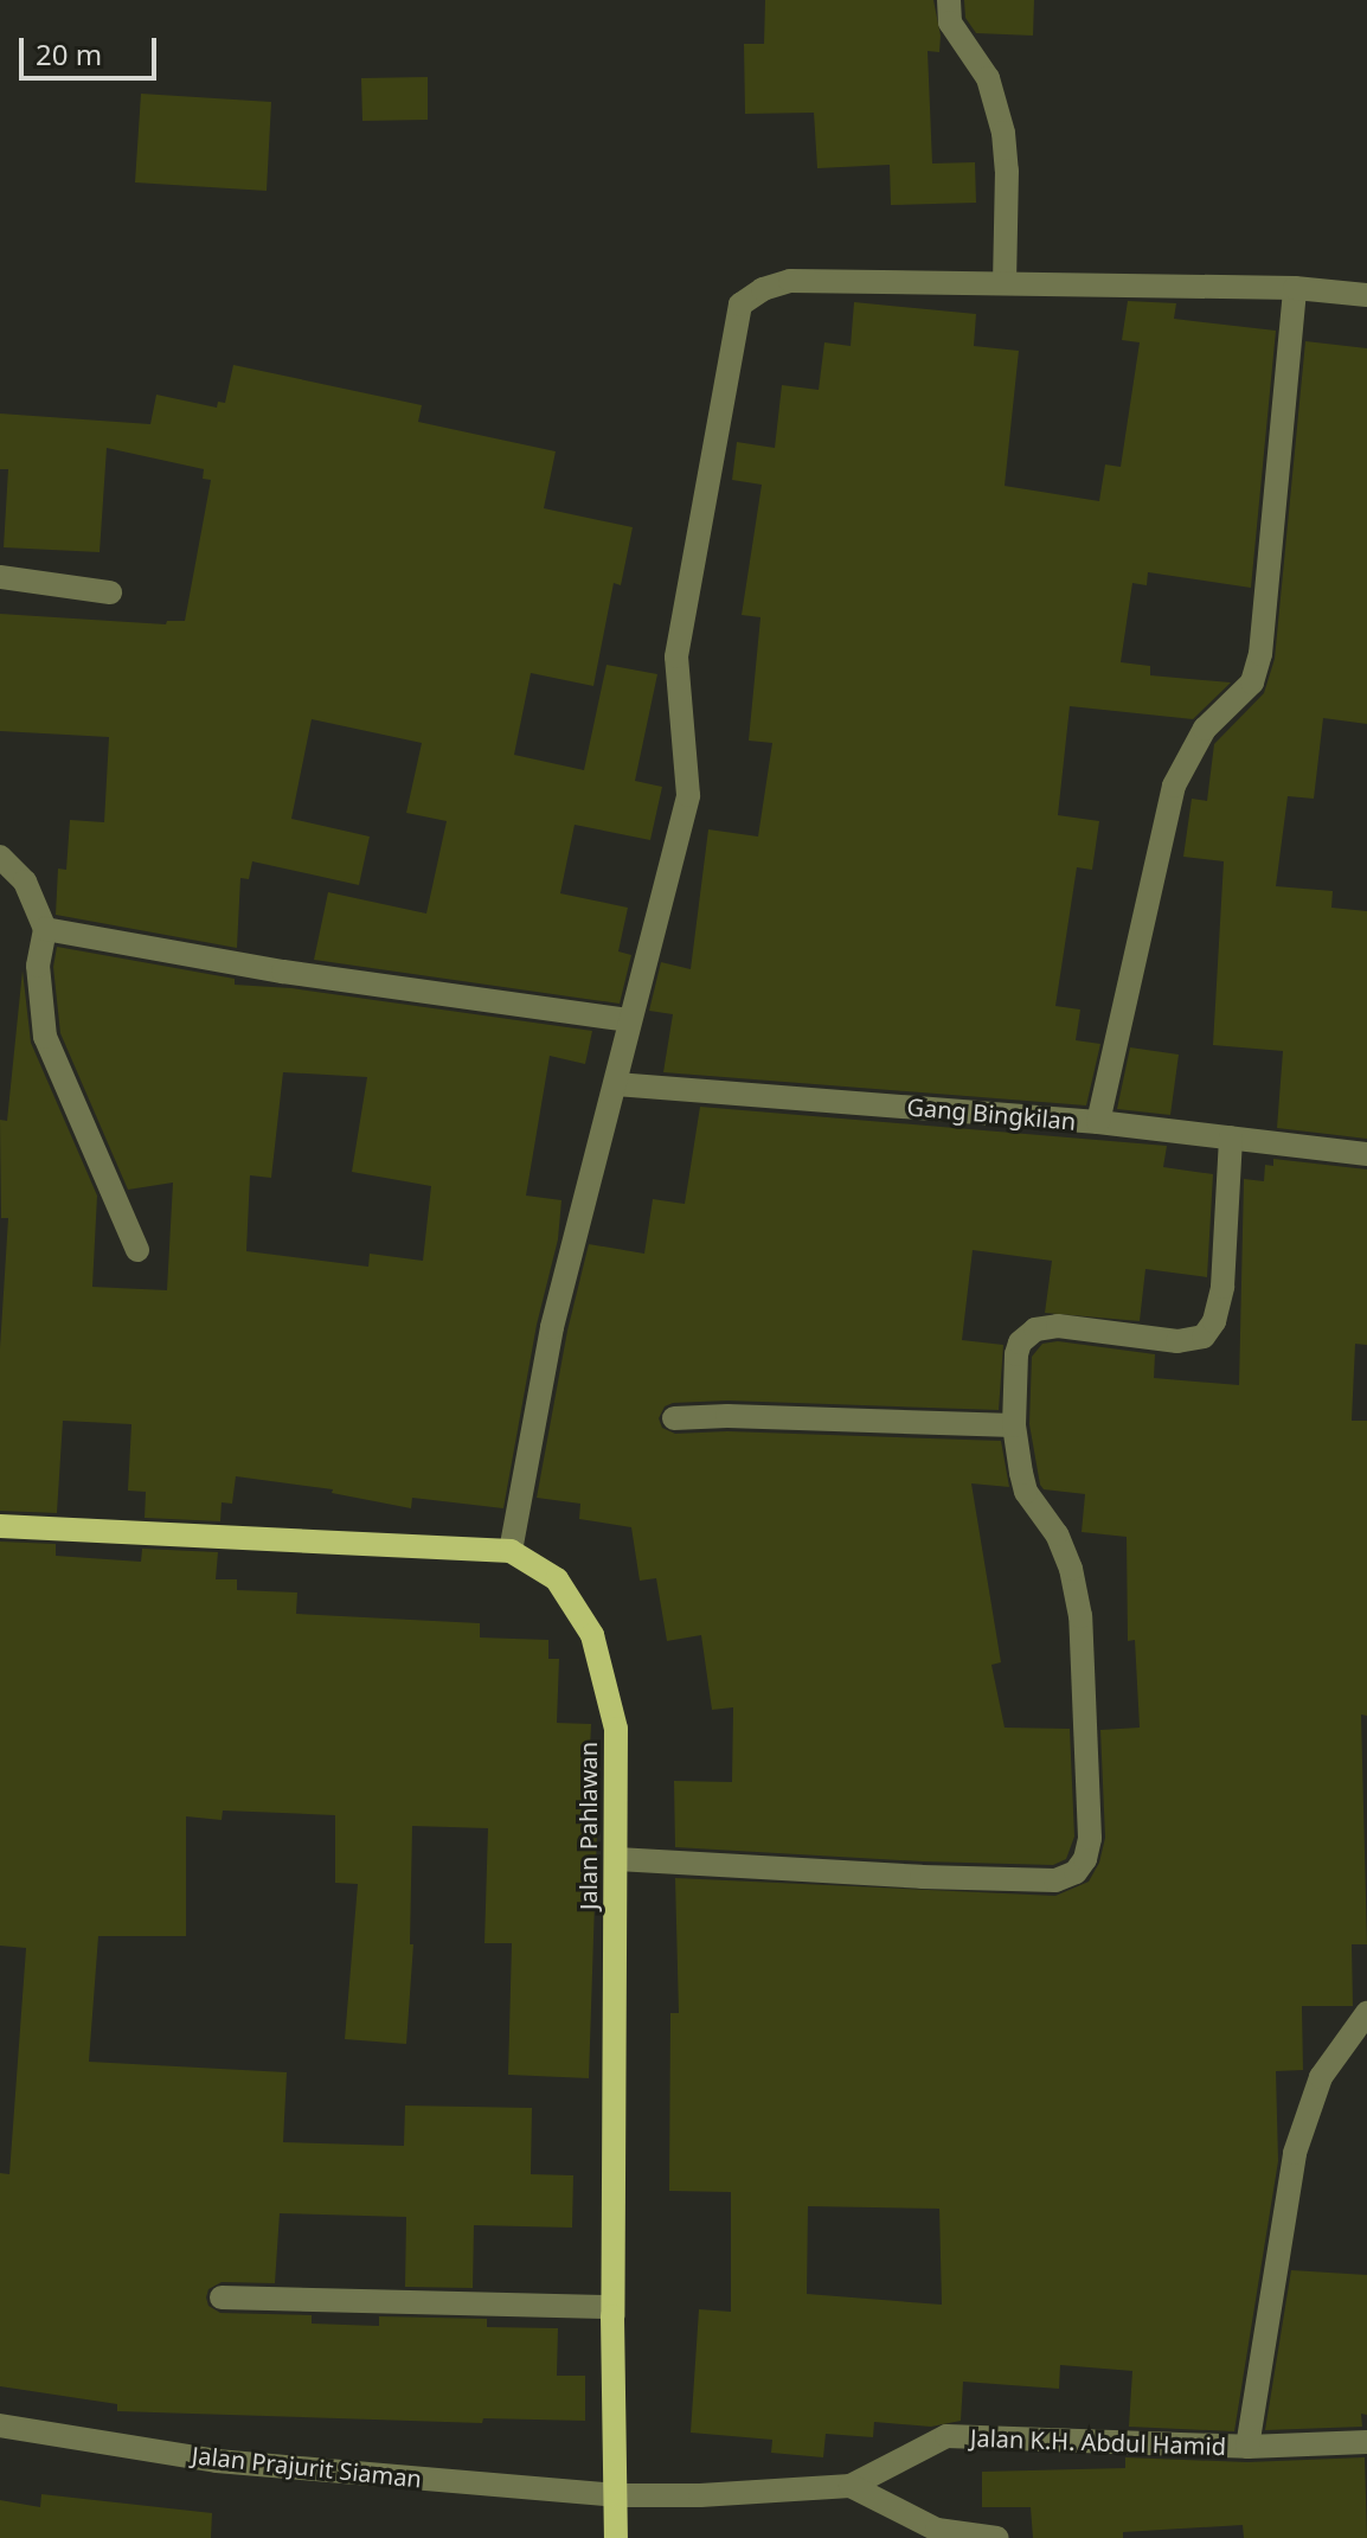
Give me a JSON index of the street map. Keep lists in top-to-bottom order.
{
  "streets": {
    "main road": ["Jalan Pahlawan"],
    "street": ["Gang Bingkilan", "Jalan K.H. Abdul Hamid", "Jalan Prajurit Siaman"]
  },
  "crossings": [
    ["Jalan Pahlawan", "Jalan K.H. Abdul Hamid"],
    ["Jalan Pahlawan", "Jalan Prajurit Siaman"],
    ["Jalan K.H. Abdul Hamid", "Jalan Prajurit Siaman"]
  ],
  "scale_bar": "20 m"
}
